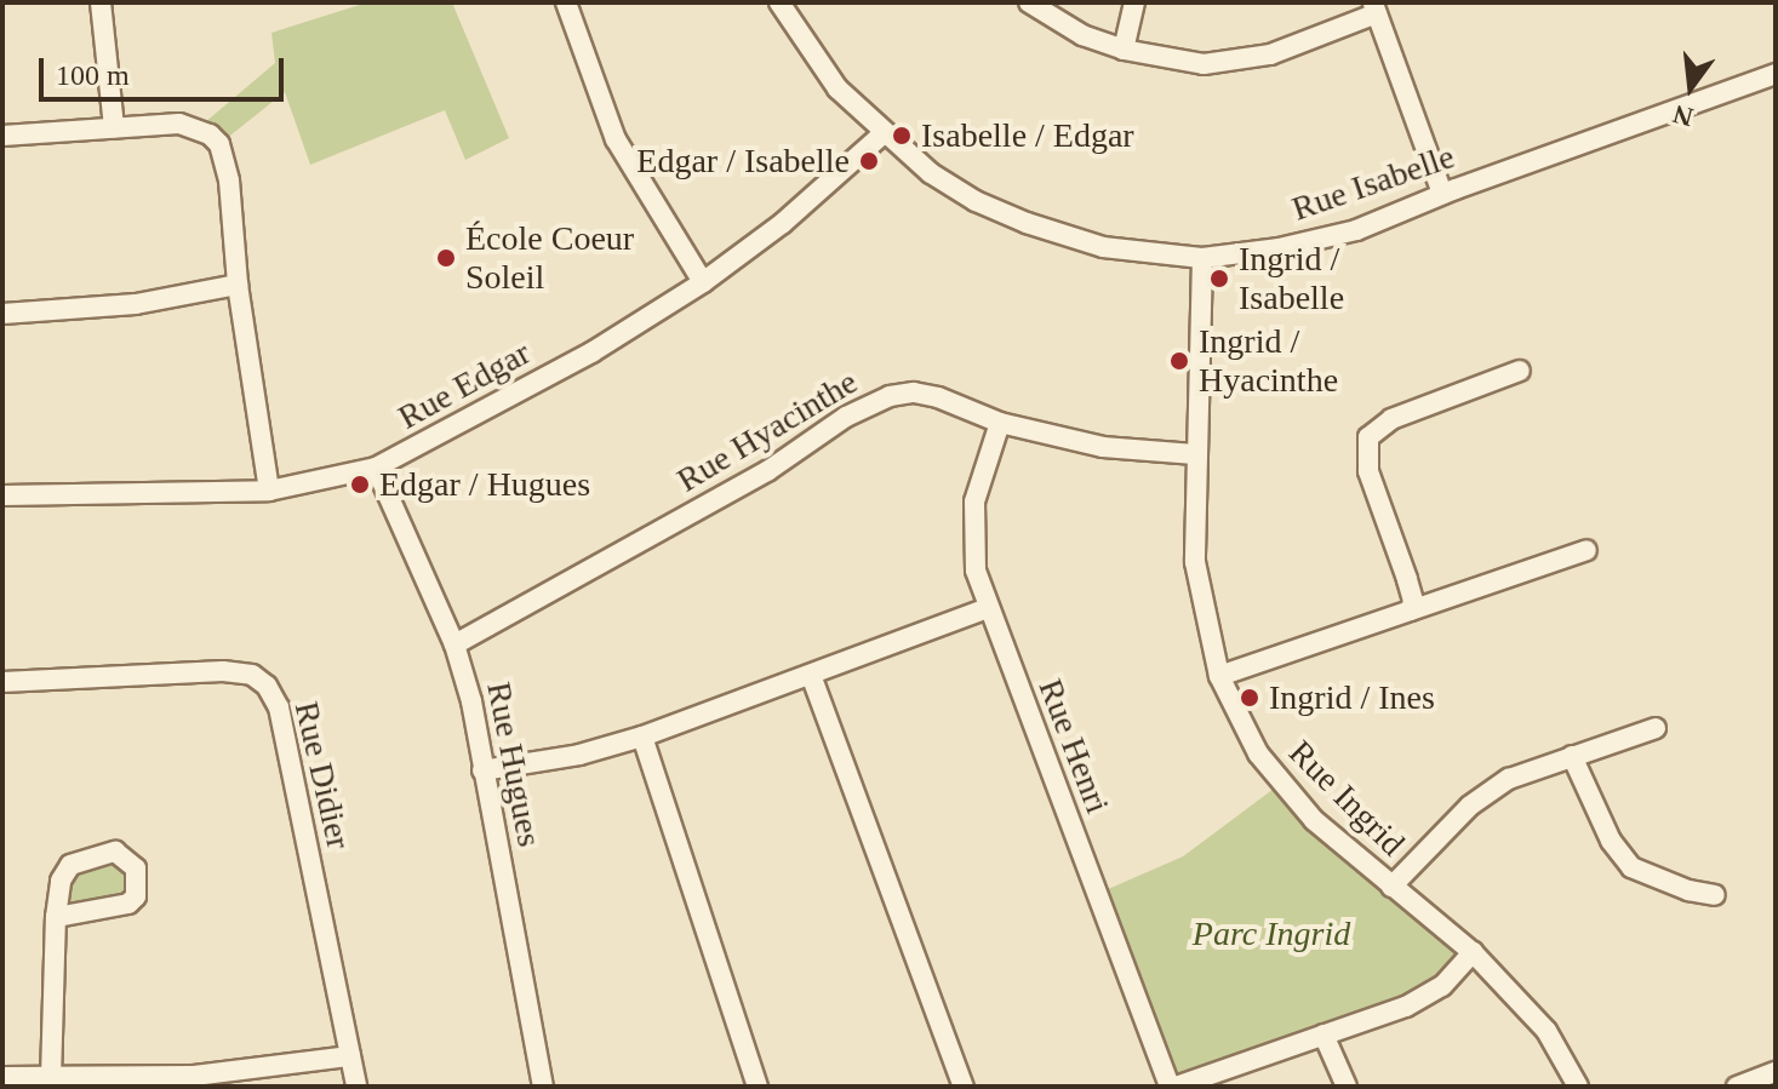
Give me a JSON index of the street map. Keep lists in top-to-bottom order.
{
  "streets": {
    "street": [
      "Rue Isabelle",
      "Rue Edgar",
      "Rue Hyacinthe",
      "Rue Henri",
      "Rue Hugues",
      "Rue Didier",
      "Rue Ingrid"
    ]
  },
  "crossings": [
    ["Rue Isabelle", "Rue Edgar"],
    ["Rue Isabelle", "Rue Ingrid"],
    ["Rue Edgar", "Rue Hugues"],
    ["Rue Hyacinthe", "Rue Henri"],
    ["Rue Hyacinthe", "Rue Hugues"],
    ["Rue Hyacinthe", "Rue Ingrid"]
  ],
  "parks": ["Parc Ingrid"],
  "places": [
    "Isabelle / Edgar",
    "Edgar / Isabelle",
    "École Coeur Soleil",
    "Ingrid / Isabelle",
    "Ingrid / Hyacinthe",
    "Edgar / Hugues",
    "Ingrid / Ines"
  ],
  "scale_bar": "100 m",
  "north": "bottom"
}
